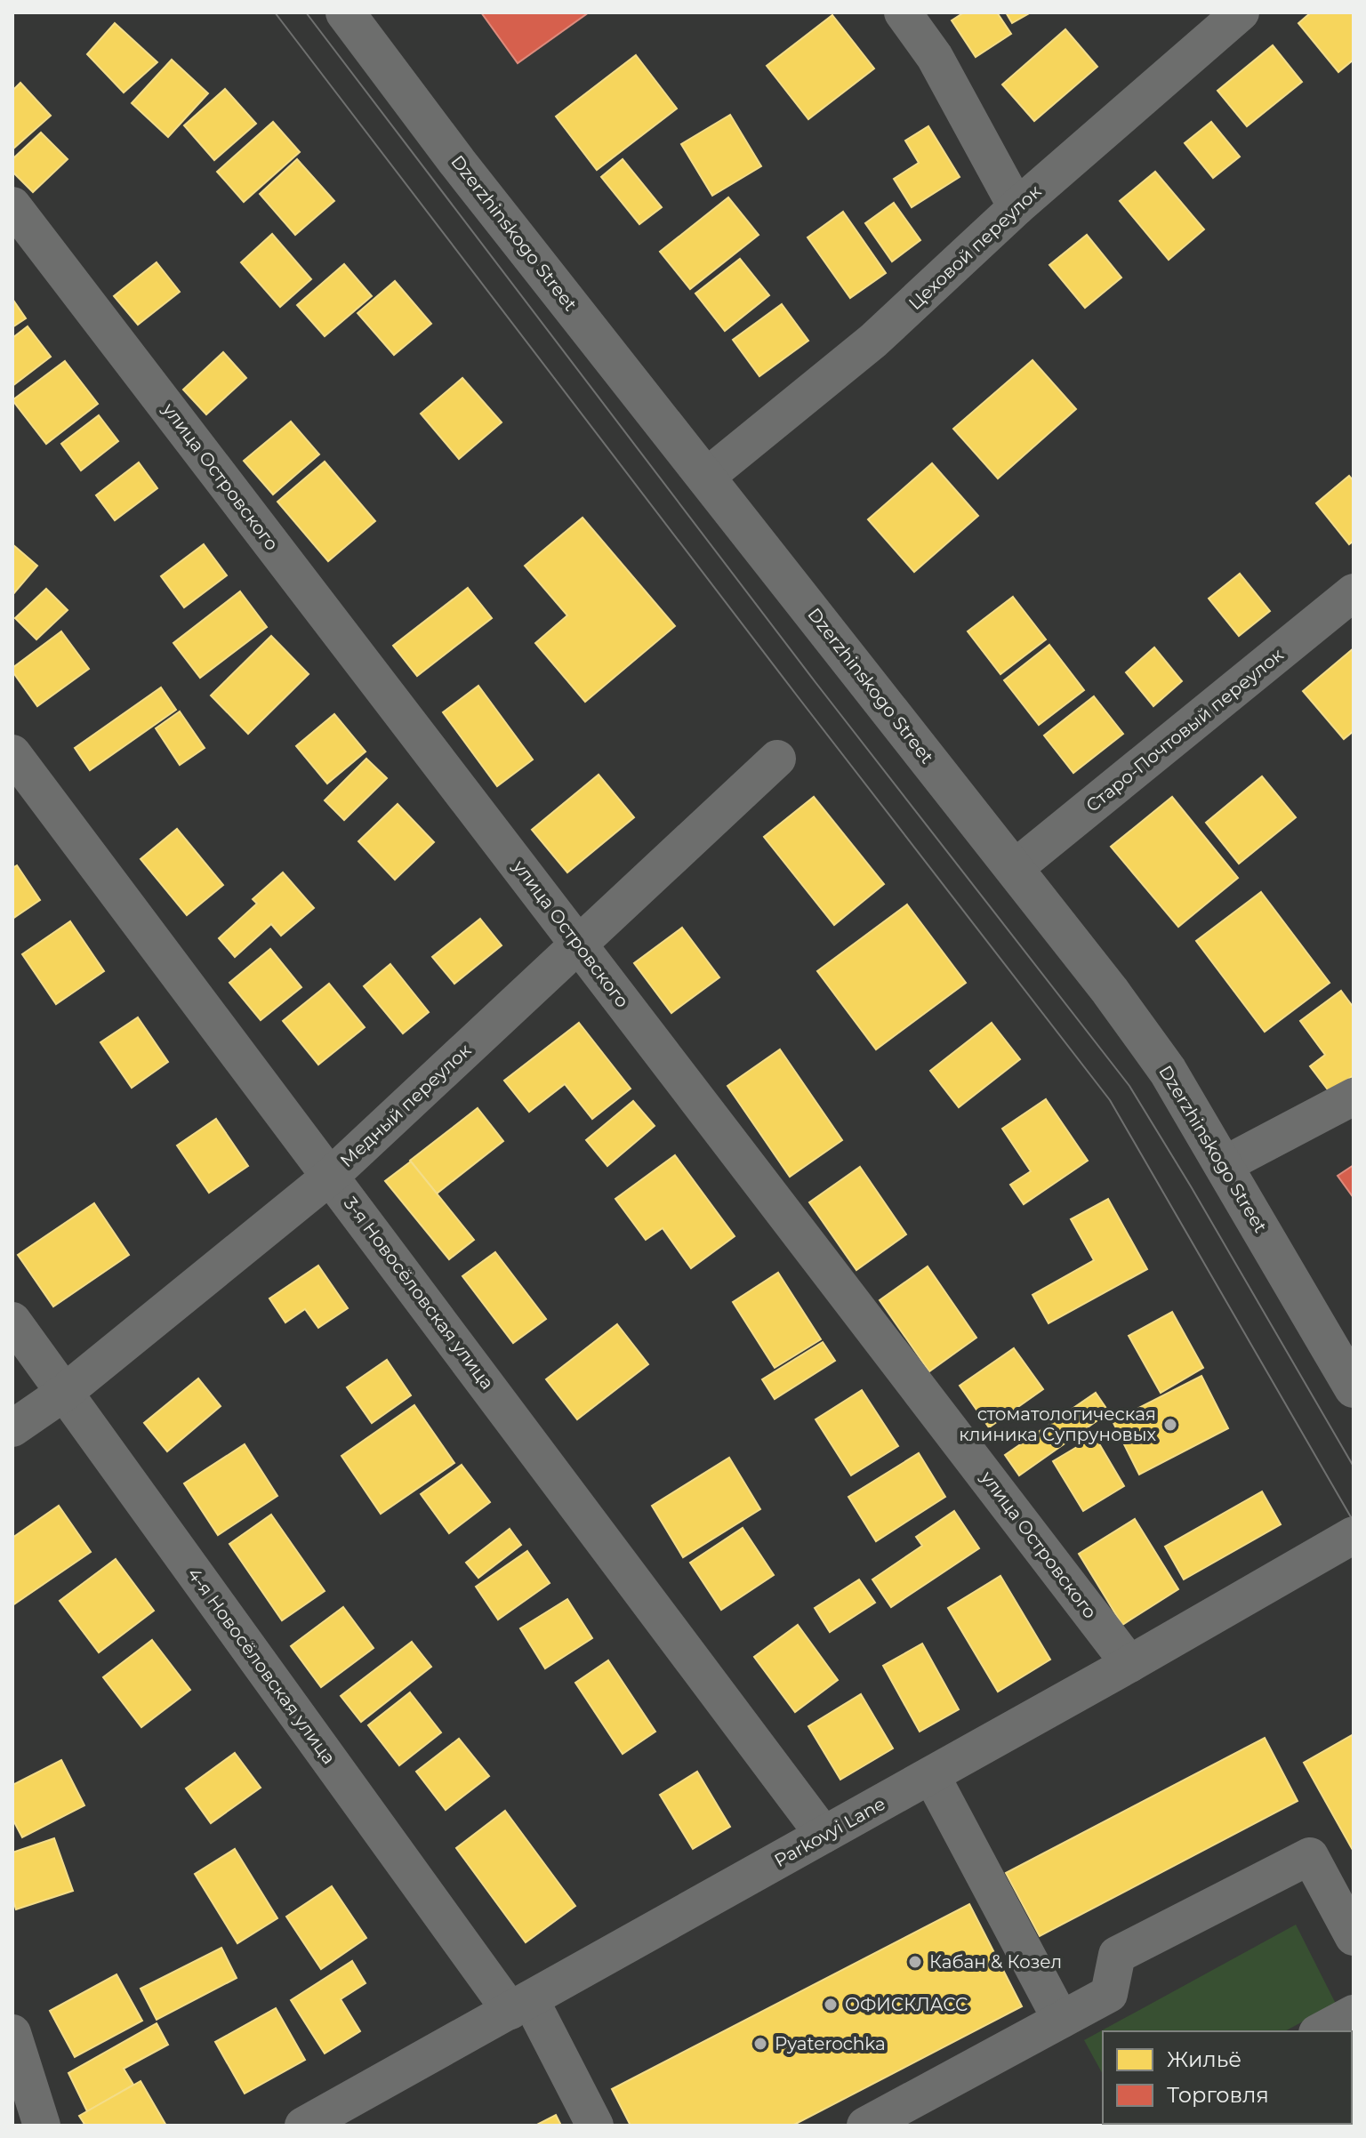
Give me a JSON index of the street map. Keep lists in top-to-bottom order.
{
  "streets": {
    "main road": ["Dzerzhinskogo Street"],
    "street": [
      "Цеховой переулок",
      "улица Островского",
      "Старо-Почтовый переулок",
      "Медный переулок",
      "3-я Новосёловская улица",
      "4-я Новосёловская улица",
      "Parkovyi Lane"
    ]
  },
  "crossings": [
    ["Dzerzhinskogo Street", "Цеховой переулок"],
    ["Dzerzhinskogo Street", "Старо-Почтовый переулок"],
    ["улица Островского", "Медный переулок"],
    ["улица Островского", "Parkovyi Lane"],
    ["Медный переулок", "3-я Новосёловская улица"],
    ["Медный переулок", "4-я Новосёловская улица"],
    ["3-я Новосёловская улица", "Parkovyi Lane"],
    ["4-я Новосёловская улица", "Parkovyi Lane"]
  ],
  "places": [
    "стоматологическая клиника Супруновых",
    "Кабан & Козел",
    "ОФИСКЛАСС",
    "Pyaterochka"
  ],
  "legend": ["Жильё", "Торговля"]
}
